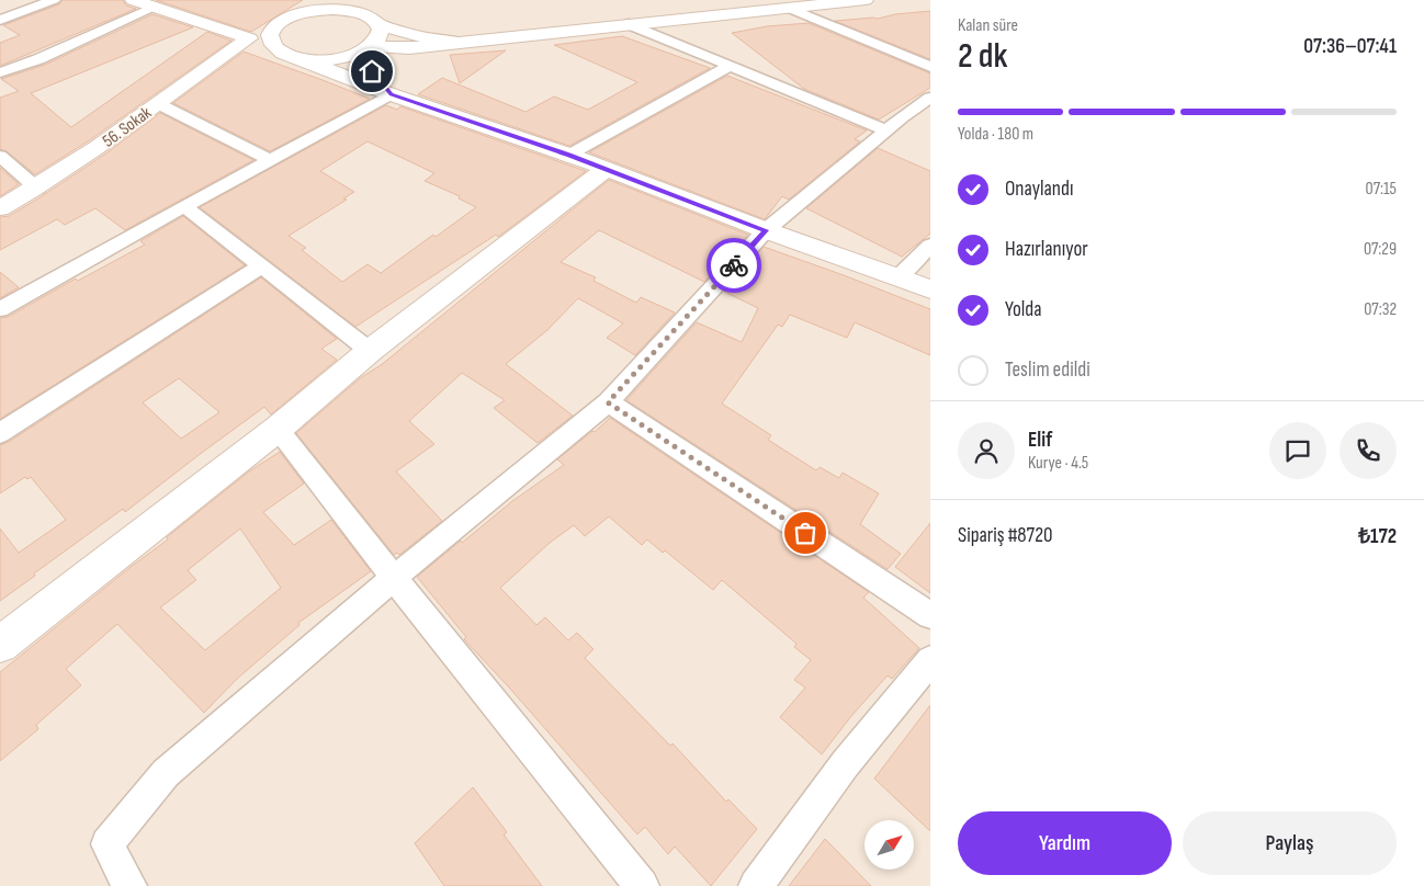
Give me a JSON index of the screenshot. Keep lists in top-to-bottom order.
{
  "streets": {
    "main road": ["56. Sokak"]
  },
  "north": "top right",
  "page": {
    "heading": ["2 dk", "Kalan süre", "07:36–07:41"],
    "panel": [
      "Elif",
      "Kurye · 4.5",
      "Sipariş #8720",
      "₺172"
    ],
    "bar": "Yolda · 180 m",
    "list": [
      ["Onaylandı", "07:15"],
      ["Hazırlanıyor", "07:29"],
      ["Yolda", "07:32"],
      "Teslim edildi"
    ],
    "buttons": ["Yardım", "Paylaş"]
  }
}
